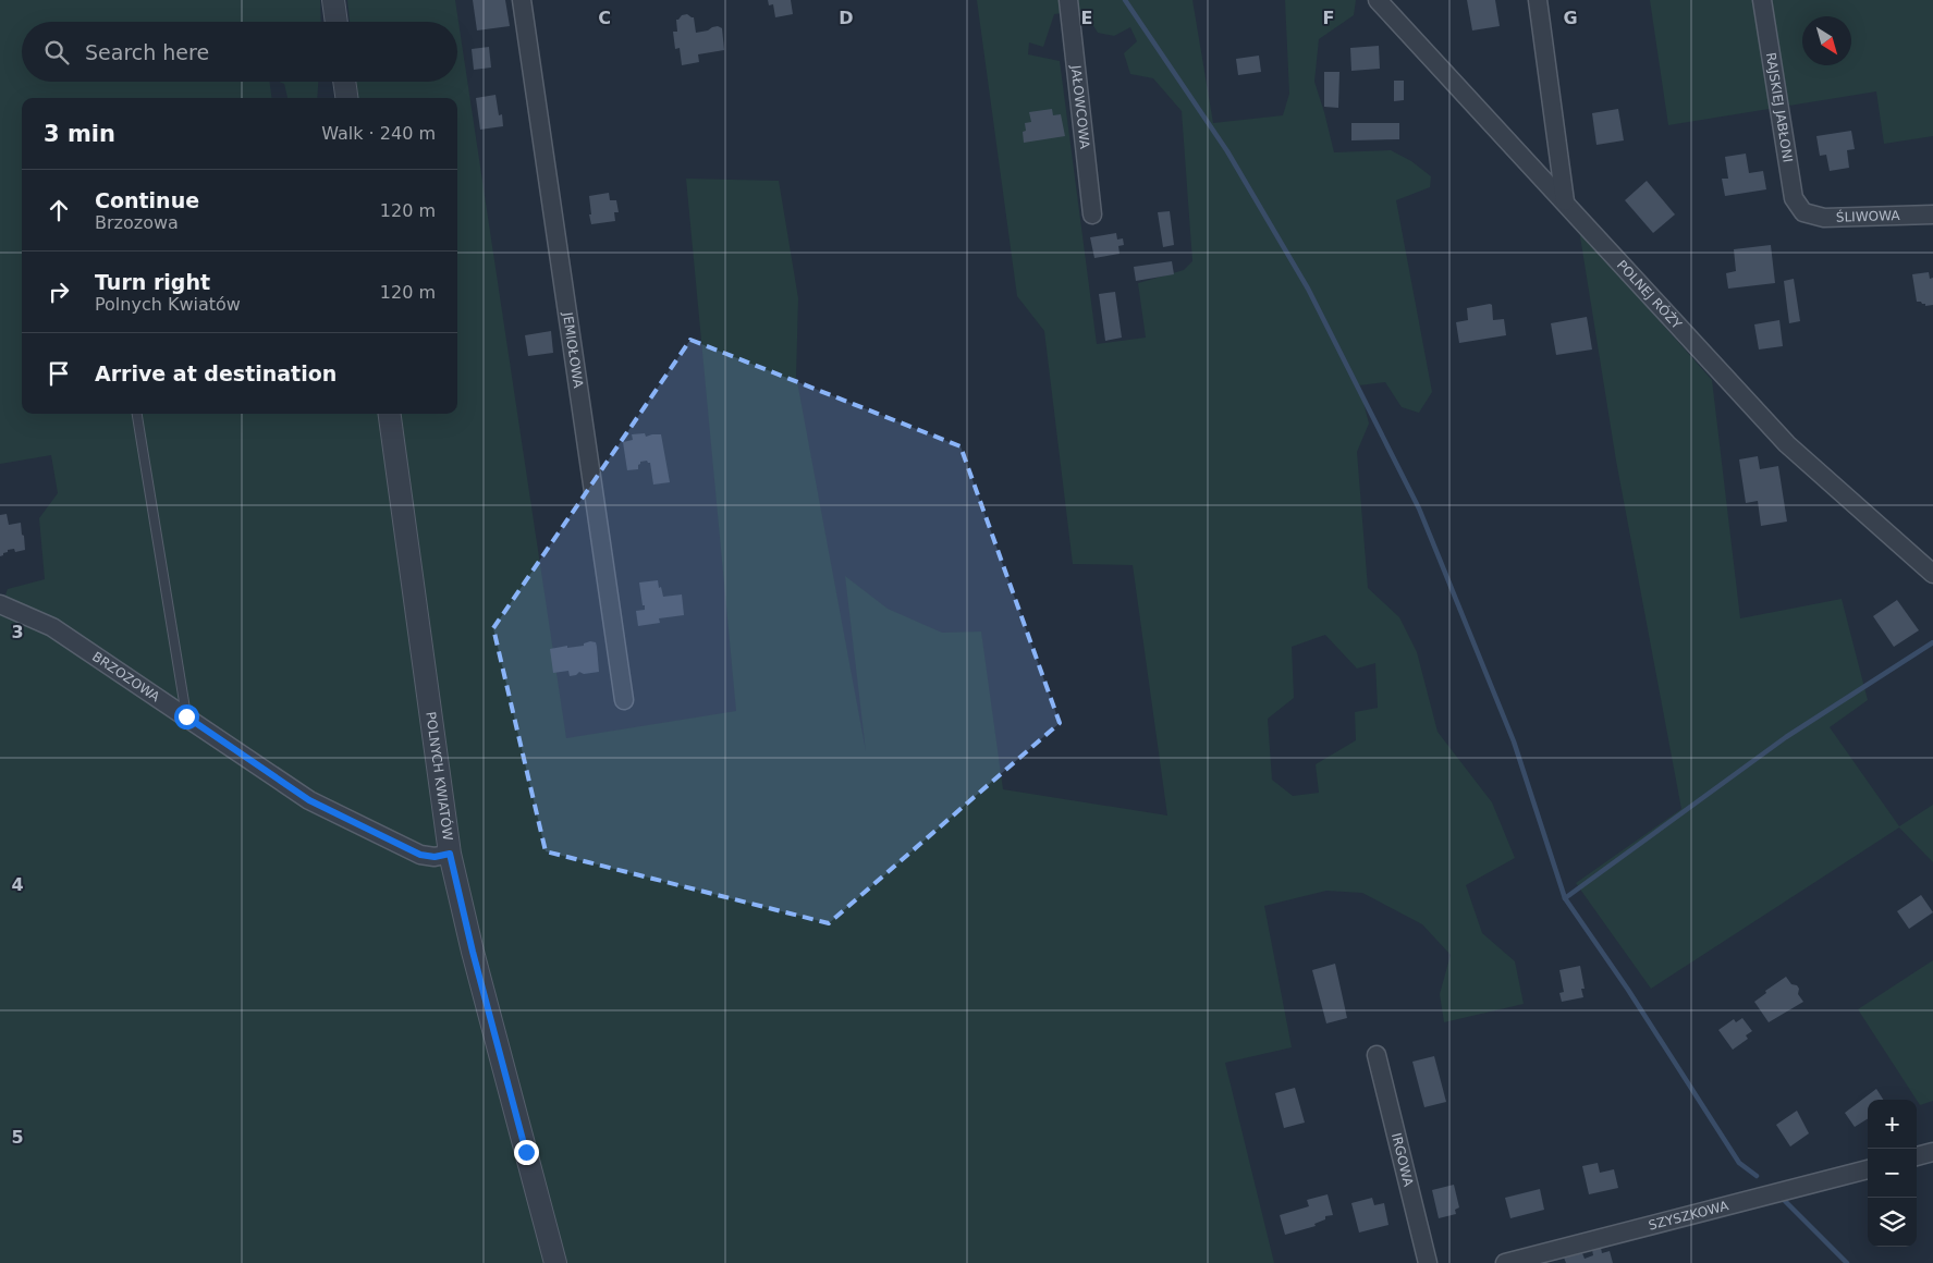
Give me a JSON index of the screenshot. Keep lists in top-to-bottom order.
{
  "streets": {
    "street": [
      "JAŁOWCOWA",
      "RAJSKIEJ JABŁONI",
      "ŚLIWOWA",
      "POLNEJ RÓŻY",
      "JEMIOŁOWA",
      "BRZOZOWA",
      "POLNYCH KWIATÓW",
      "IRGOWA",
      "SZYSZKOWA"
    ]
  },
  "crossings": [
    ["RAJSKIEJ JABŁONI", "ŚLIWOWA"],
    ["BRZOZOWA", "POLNYCH KWIATÓW"]
  ],
  "north": "bottom right",
  "page": {
    "search": "Search here",
    "heading": ["3 min", "Walk · 240 m"],
    "list": [
      ["Continue", "Brzozowa", "120 m"],
      ["Turn right", "Polnych Kwiatów", "120 m"],
      "Arrive at destination"
    ],
    "map_buttons": ["+", "−"]
  },
  "grid": {
    "columns": [
      "C",
      "D",
      "E",
      "F",
      "G"
    ],
    "rows": ["3", "4", "5"]
  }
}
